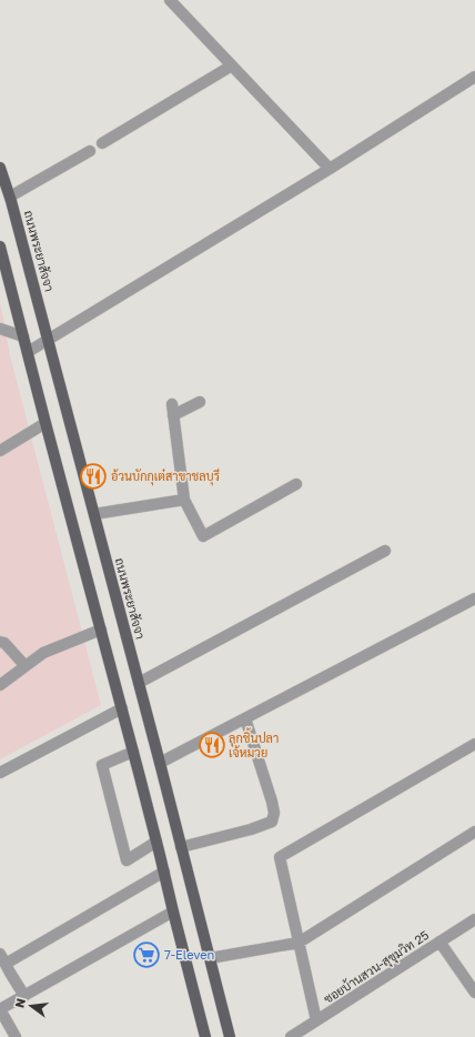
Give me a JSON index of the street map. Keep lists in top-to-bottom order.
{
  "streets": {
    "main road": ["ถนนพระยาสัจจา"],
    "street": ["ซอยบ้านสวน-สุขุมวิท 25"]
  },
  "places": {
    "restaurant": ["อ้วนบักกุเต๋สาขาชลบุรี", "ลูกชิ้นปลา เจ้หมวย"],
    "supermarket": ["7-Eleven"]
  },
  "north": "left"
}
